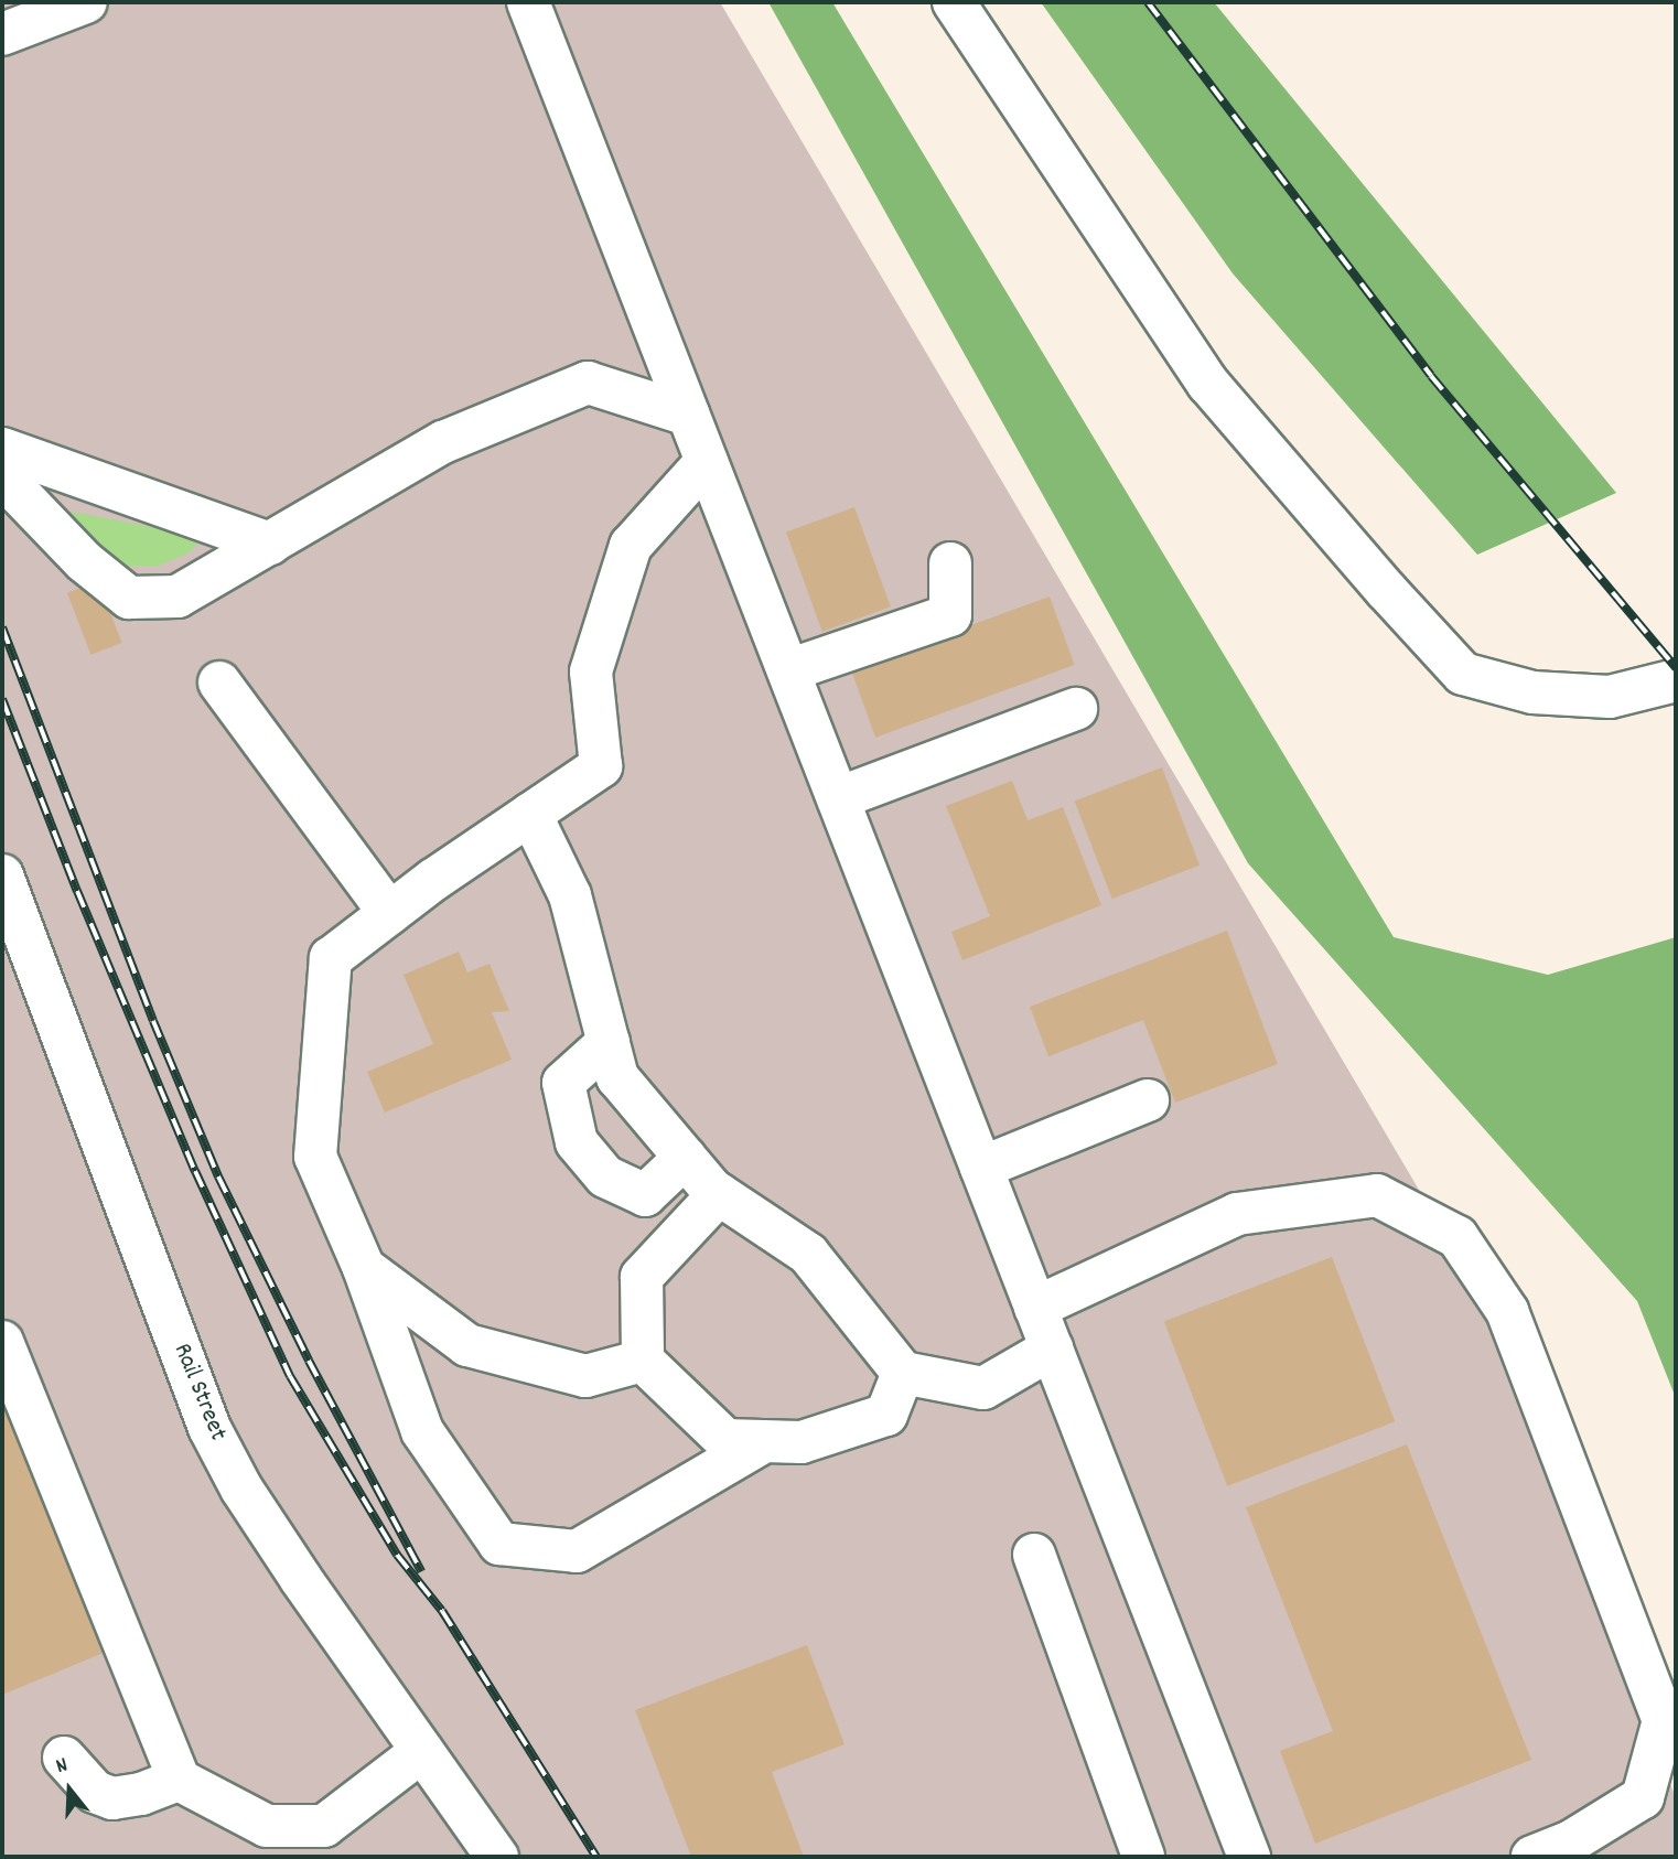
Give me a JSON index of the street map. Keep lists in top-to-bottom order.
{
  "streets": {
    "street": ["Rail Street"]
  },
  "north": "top"
}
